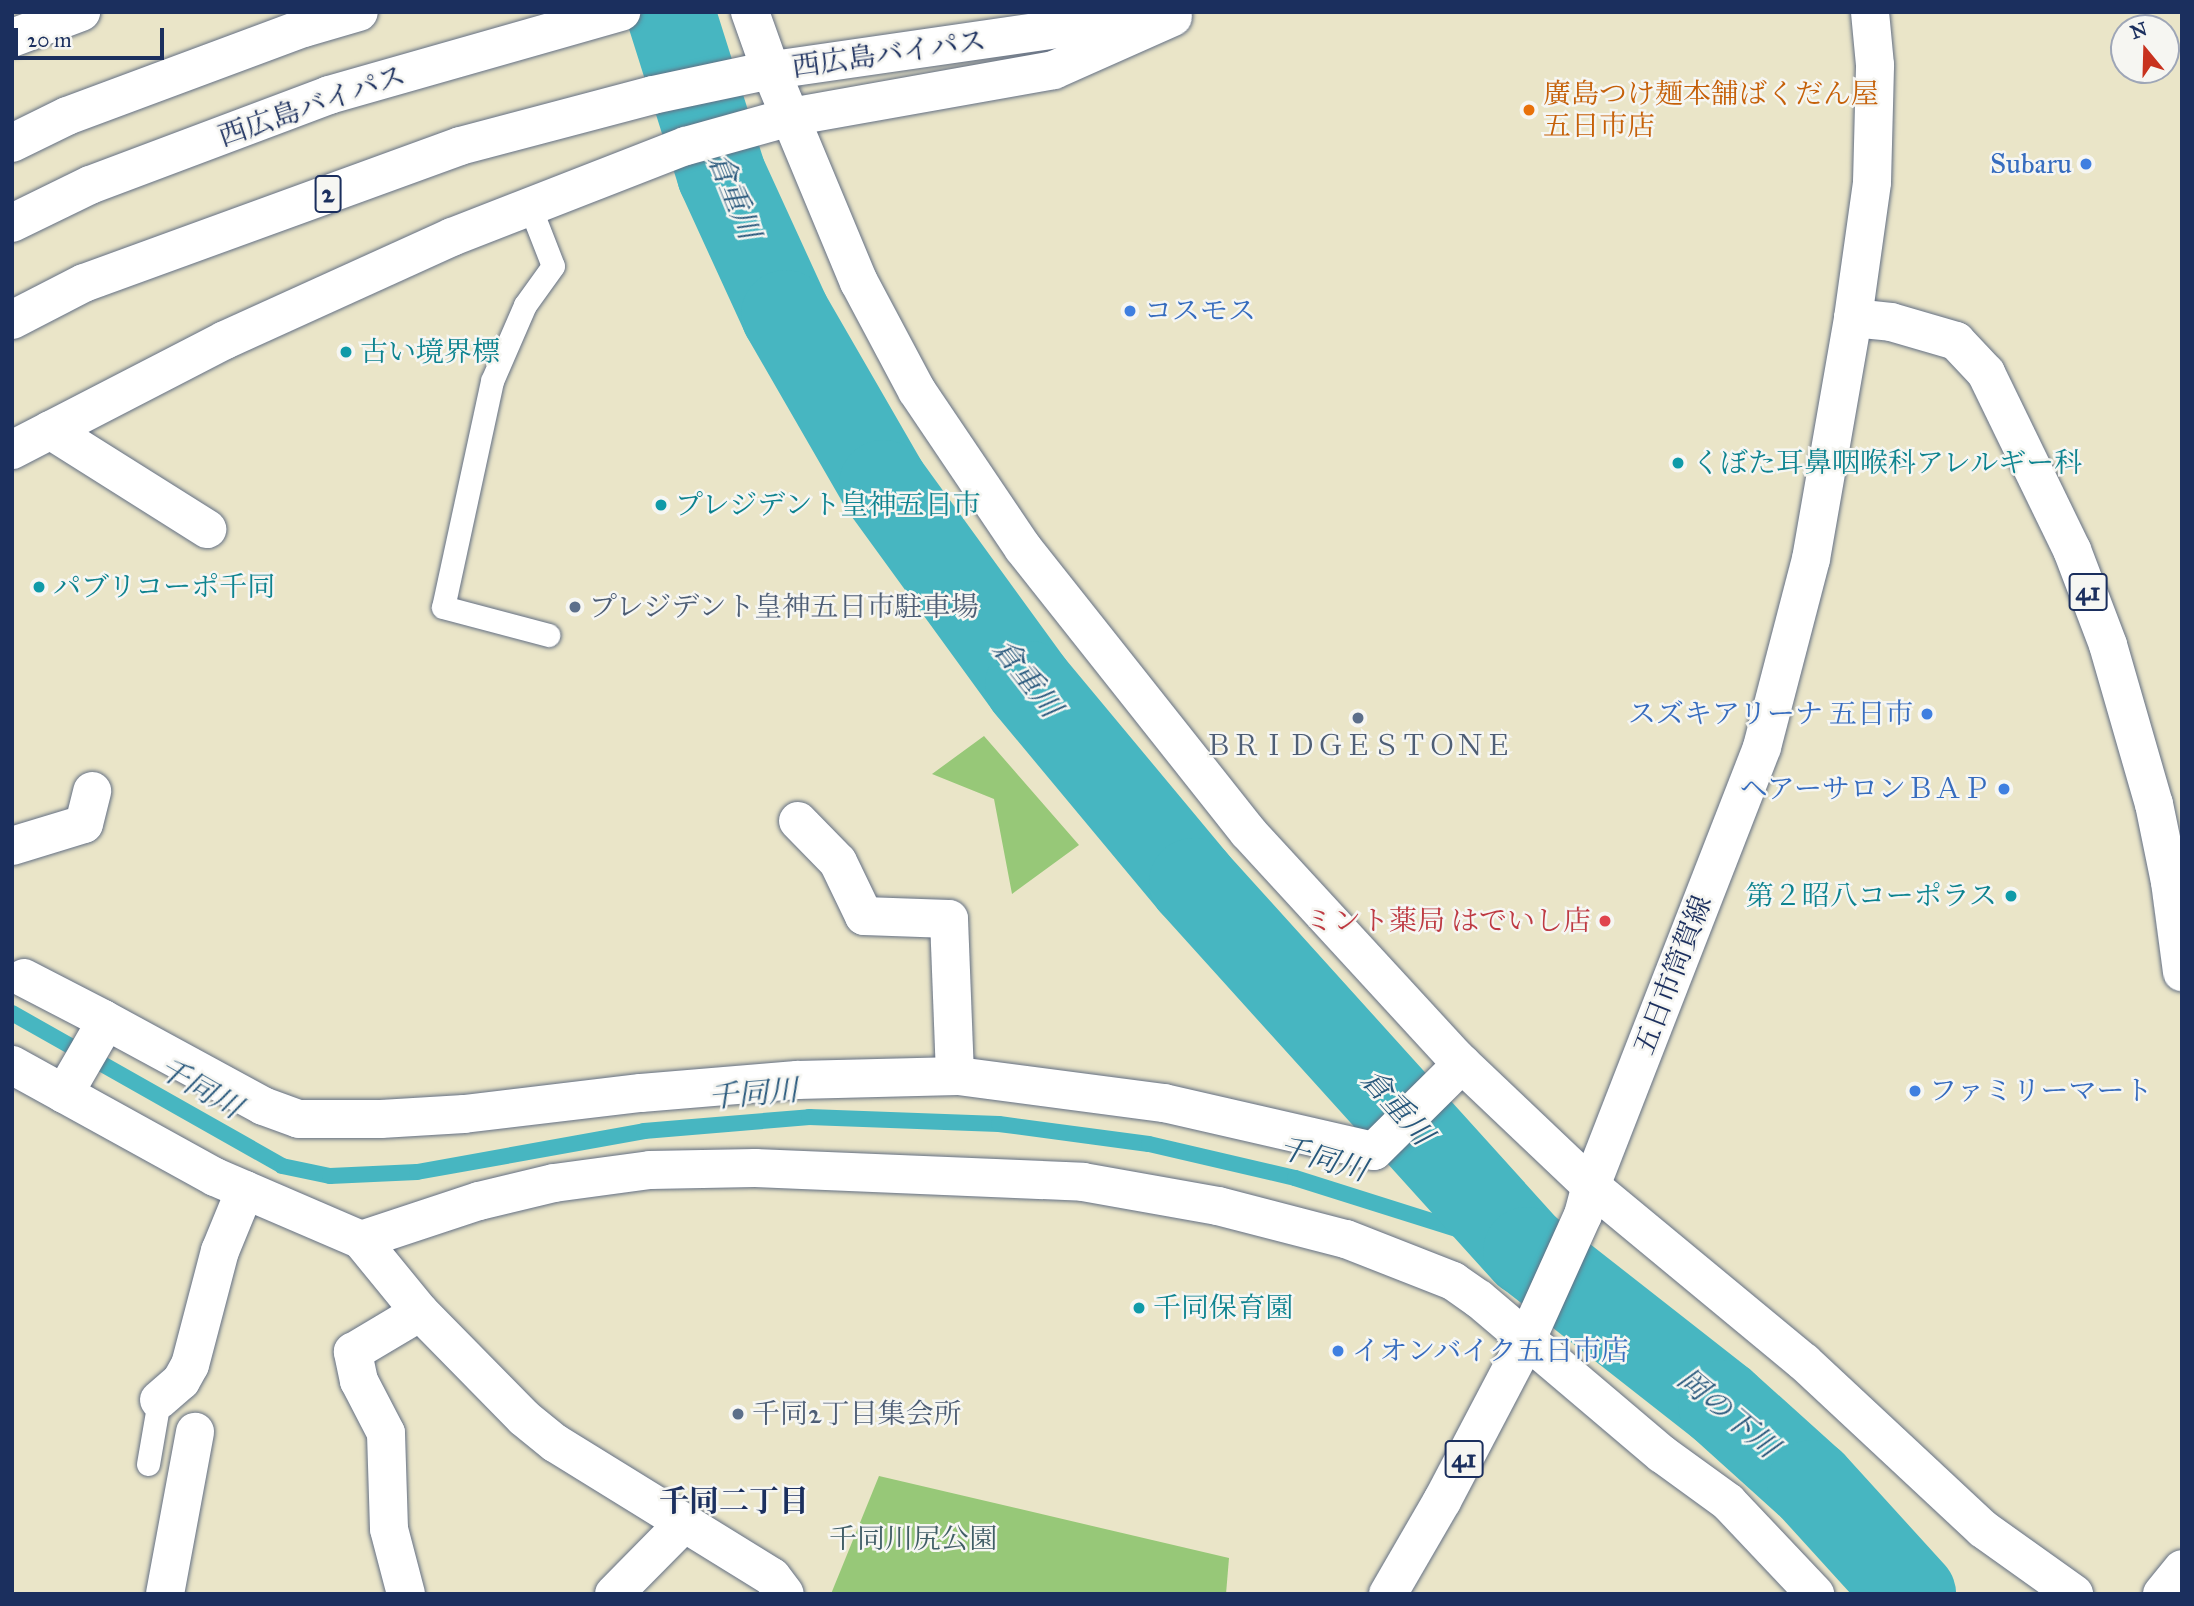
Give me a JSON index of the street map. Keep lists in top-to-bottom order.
{
  "streets": {
    "main road": [
      "西広島バイパス",
      "2",
      "41",
      "五日市筒賀線"
    ]
  },
  "crossings": [
    ["西広島バイパス", "2"],
    ["41", "五日市筒賀線"]
  ],
  "districts": ["千同二丁目"],
  "water": ["倉重川", "千同川", "岡の下川"],
  "parks": ["千同川尻公園"],
  "places": [
    "廣島つけ麺本舗ばくだん屋 五日市店",
    "Subaru",
    "コスモス",
    "古い境界標",
    "くぼた耳鼻咽喉科アレルギー科",
    "プレジデント皇神五日市",
    "パブリコーポ千同",
    "プレジデント皇神五日市駐車場",
    "スズキアリーナ 五日市",
    "ＢＲＩＤＧＥＳＴＯＮＥ",
    "ヘアーサロンＢＡＰ",
    "第２昭八コーポラス",
    "ミント薬局 はでいし店",
    "ファミリーマート",
    "千同保育園",
    "イオンバイク五日市店",
    "千同2丁目集会所"
  ],
  "scale_bar": "20 m",
  "north": "top"
}
